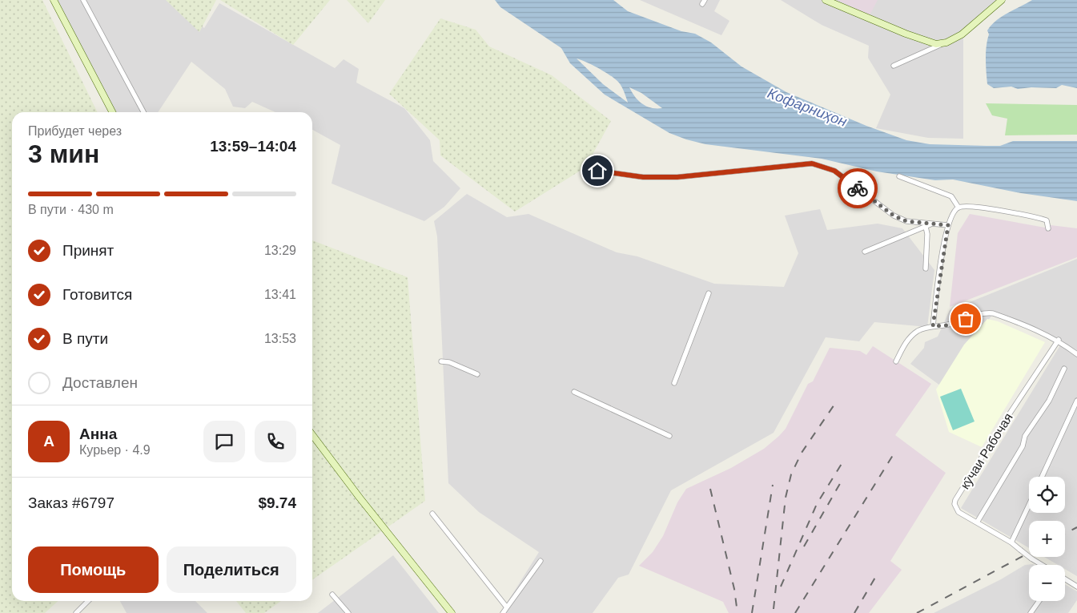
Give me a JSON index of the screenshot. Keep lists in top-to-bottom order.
{
  "streets": {
    "street": ["кӯчаи Рабочая"]
  },
  "water": ["Кофарниҳон"],
  "page": {
    "heading": ["3 мин", "Прибудет через", "13:59–14:04"],
    "panel": [
      "Анна",
      "Курьер · 4.9",
      "Заказ #6797",
      "$9.74"
    ],
    "bar": "В пути · 430 m",
    "list": [
      ["Принят", "13:29"],
      ["Готовится", "13:41"],
      ["В пути", "13:53"],
      "Доставлен"
    ],
    "round": "А",
    "map_buttons": ["+", "−"],
    "buttons": ["Помощь", "Поделиться"]
  }
}
